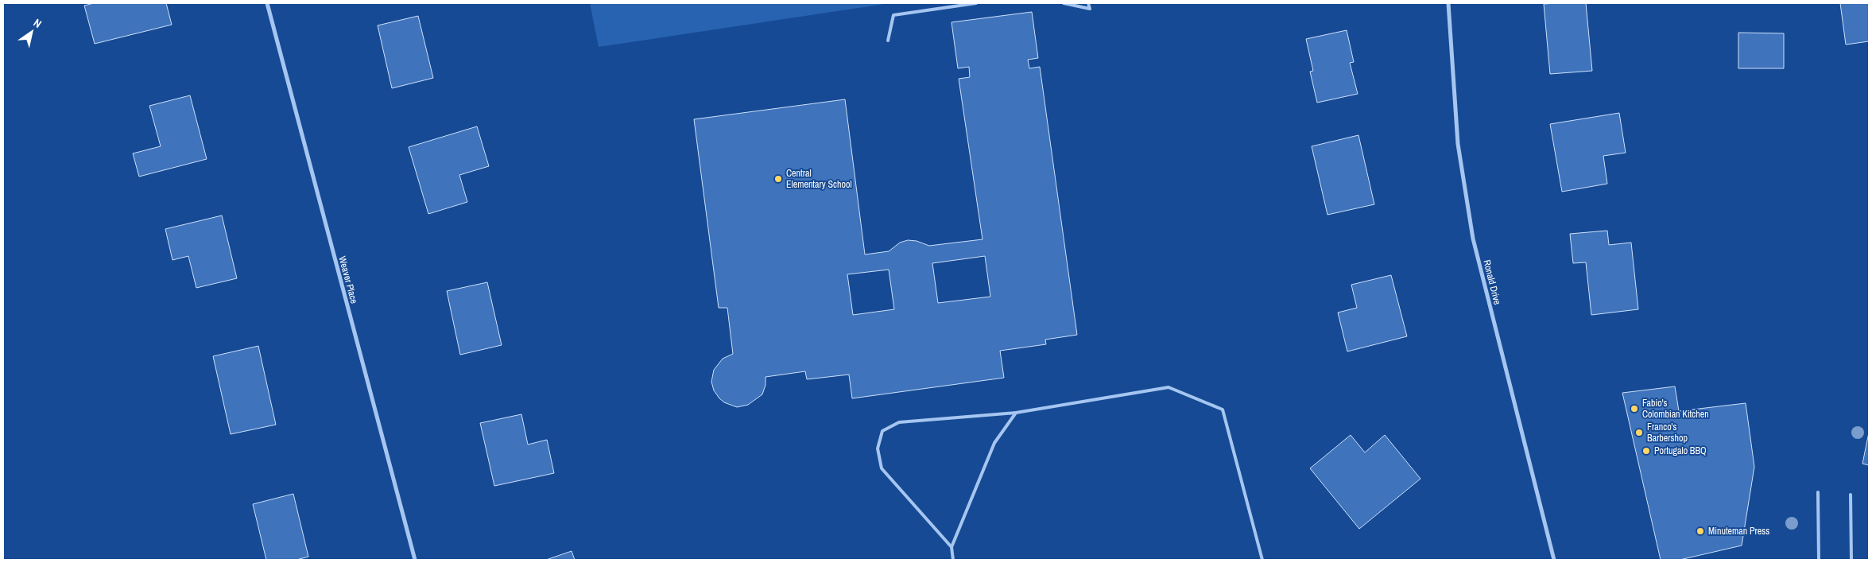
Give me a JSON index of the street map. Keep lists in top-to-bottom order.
{
  "streets": {
    "street": ["Weaver Place", "Ronald Drive"]
  },
  "places": [
    "Central Elementary School",
    "Fabio's Colombian Kitchen",
    "Franco's Barbershop",
    "Portugalo BBQ",
    "Minuteman Press"
  ],
  "north": "top right"
}
